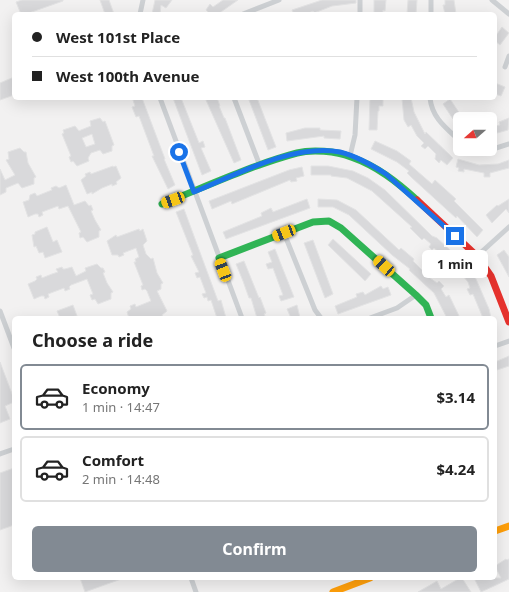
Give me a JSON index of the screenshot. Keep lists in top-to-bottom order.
{
  "north": "left",
  "page": {
    "banner": ["West 101st Place", "West 100th Avenue"],
    "bubble": "1 min",
    "heading": "Choose a ride",
    "list": [
      {
        "name": "Economy",
        "note": "1 min · 14:47",
        "value": "$3.14"
      },
      {
        "name": "Comfort",
        "note": "2 min · 14:48",
        "value": "$4.24"
      }
    ],
    "buttons": "Confirm"
  }
}
